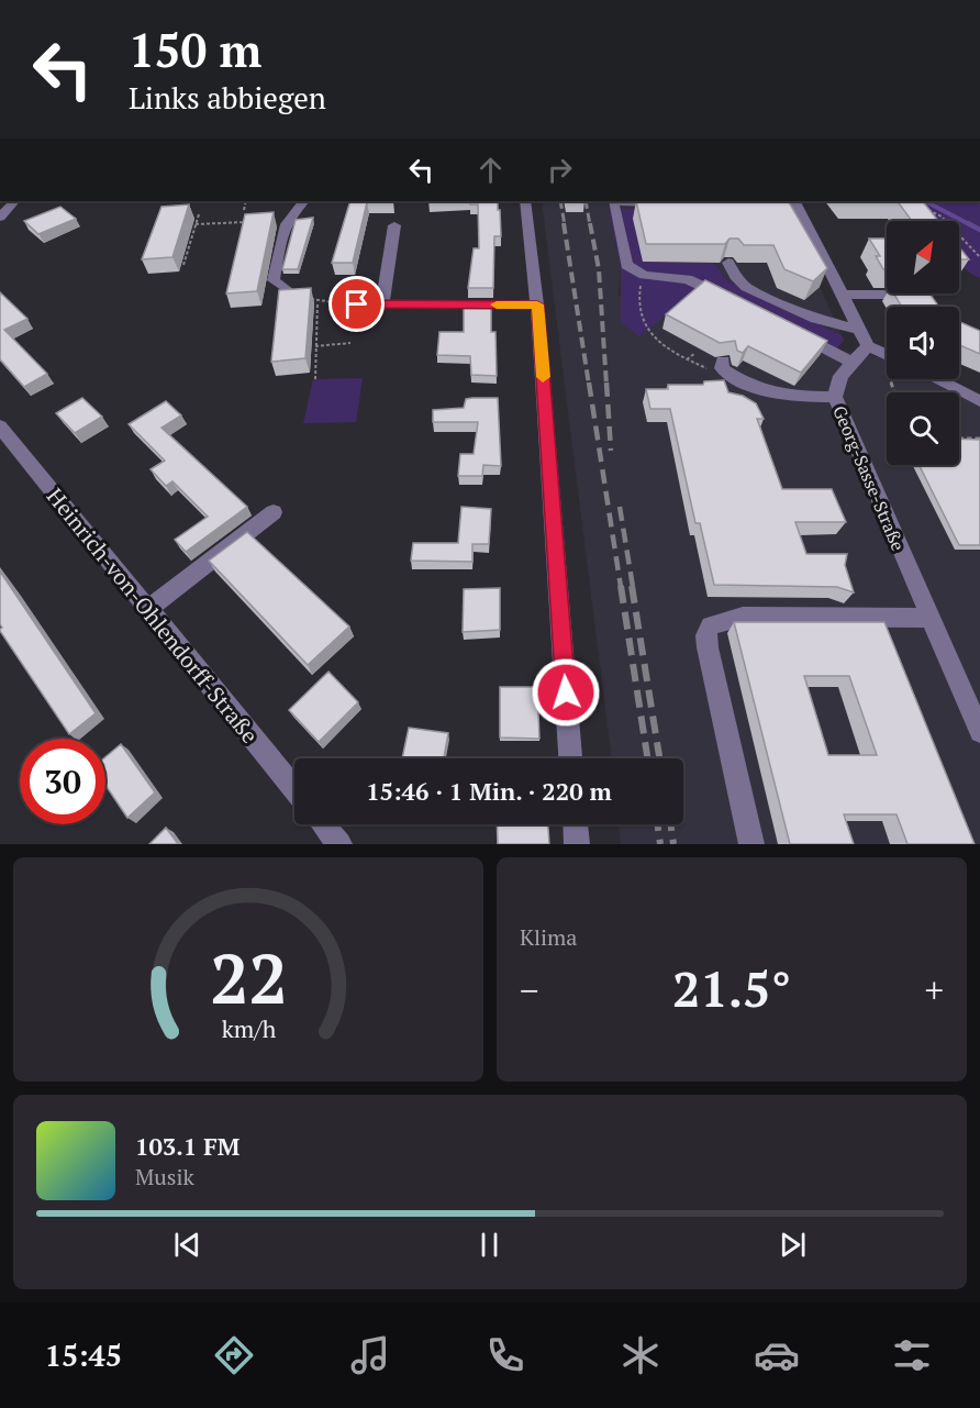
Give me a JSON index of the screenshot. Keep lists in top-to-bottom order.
{
  "streets": {
    "street": ["Georg-Sasse-Straße", "Heinrich-von-Ohlendorff-Straße"]
  },
  "north": "top right",
  "page": {
    "turn": ["150 m", "Links abbiegen"],
    "limit": "30",
    "trip": "15:46 · 1 Min. · 220 m",
    "tile": "Klima",
    "heat": ["−", "21.5°", "+"],
    "song": ["103.1 FM", "Musik"],
    "tabs": "15:45",
    "gauge": ["22", "km/h"]
  }
}
